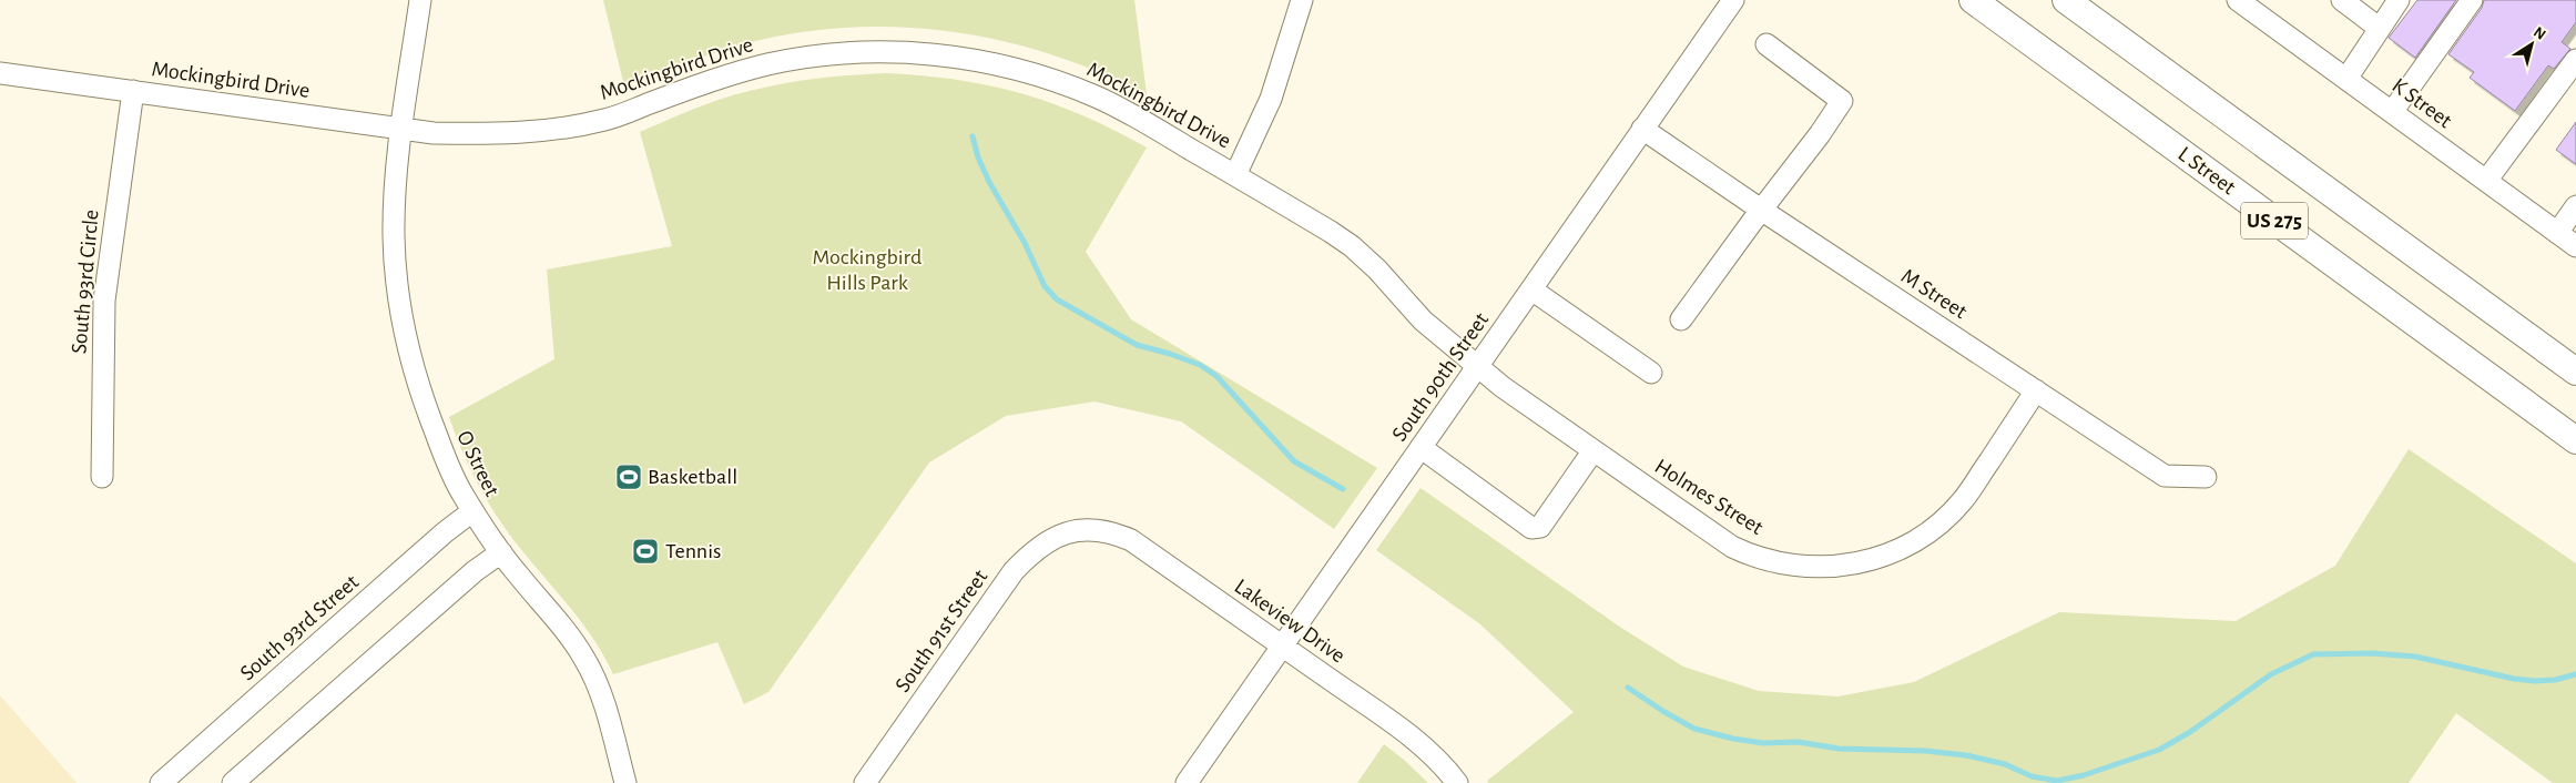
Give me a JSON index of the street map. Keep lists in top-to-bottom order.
{
  "streets": {
    "main road": ["L Street", "US 275"],
    "street": [
      "Mockingbird Drive",
      "K Street",
      "South 93rd Circle",
      "M Street",
      "South 90th Street",
      "O Street",
      "Holmes Street",
      "Lakeview Drive",
      "South 93rd Street",
      "South 91st Street"
    ]
  },
  "crossings": [
    ["Mockingbird Drive", "South 93rd Circle"],
    ["Mockingbird Drive", "South 90th Street"],
    ["Mockingbird Drive", "O Street"],
    ["Mockingbird Drive", "Holmes Street"],
    ["M Street", "South 90th Street"],
    ["M Street", "Holmes Street"],
    ["South 90th Street", "Holmes Street"],
    ["South 90th Street", "Lakeview Drive"],
    ["O Street", "South 93rd Street"],
    ["Lakeview Drive", "South 91st Street"]
  ],
  "parks": ["Mockingbird Hills Park"],
  "places": {
    "sports": ["Basketball", "Tennis"]
  },
  "north": "top right"
}
